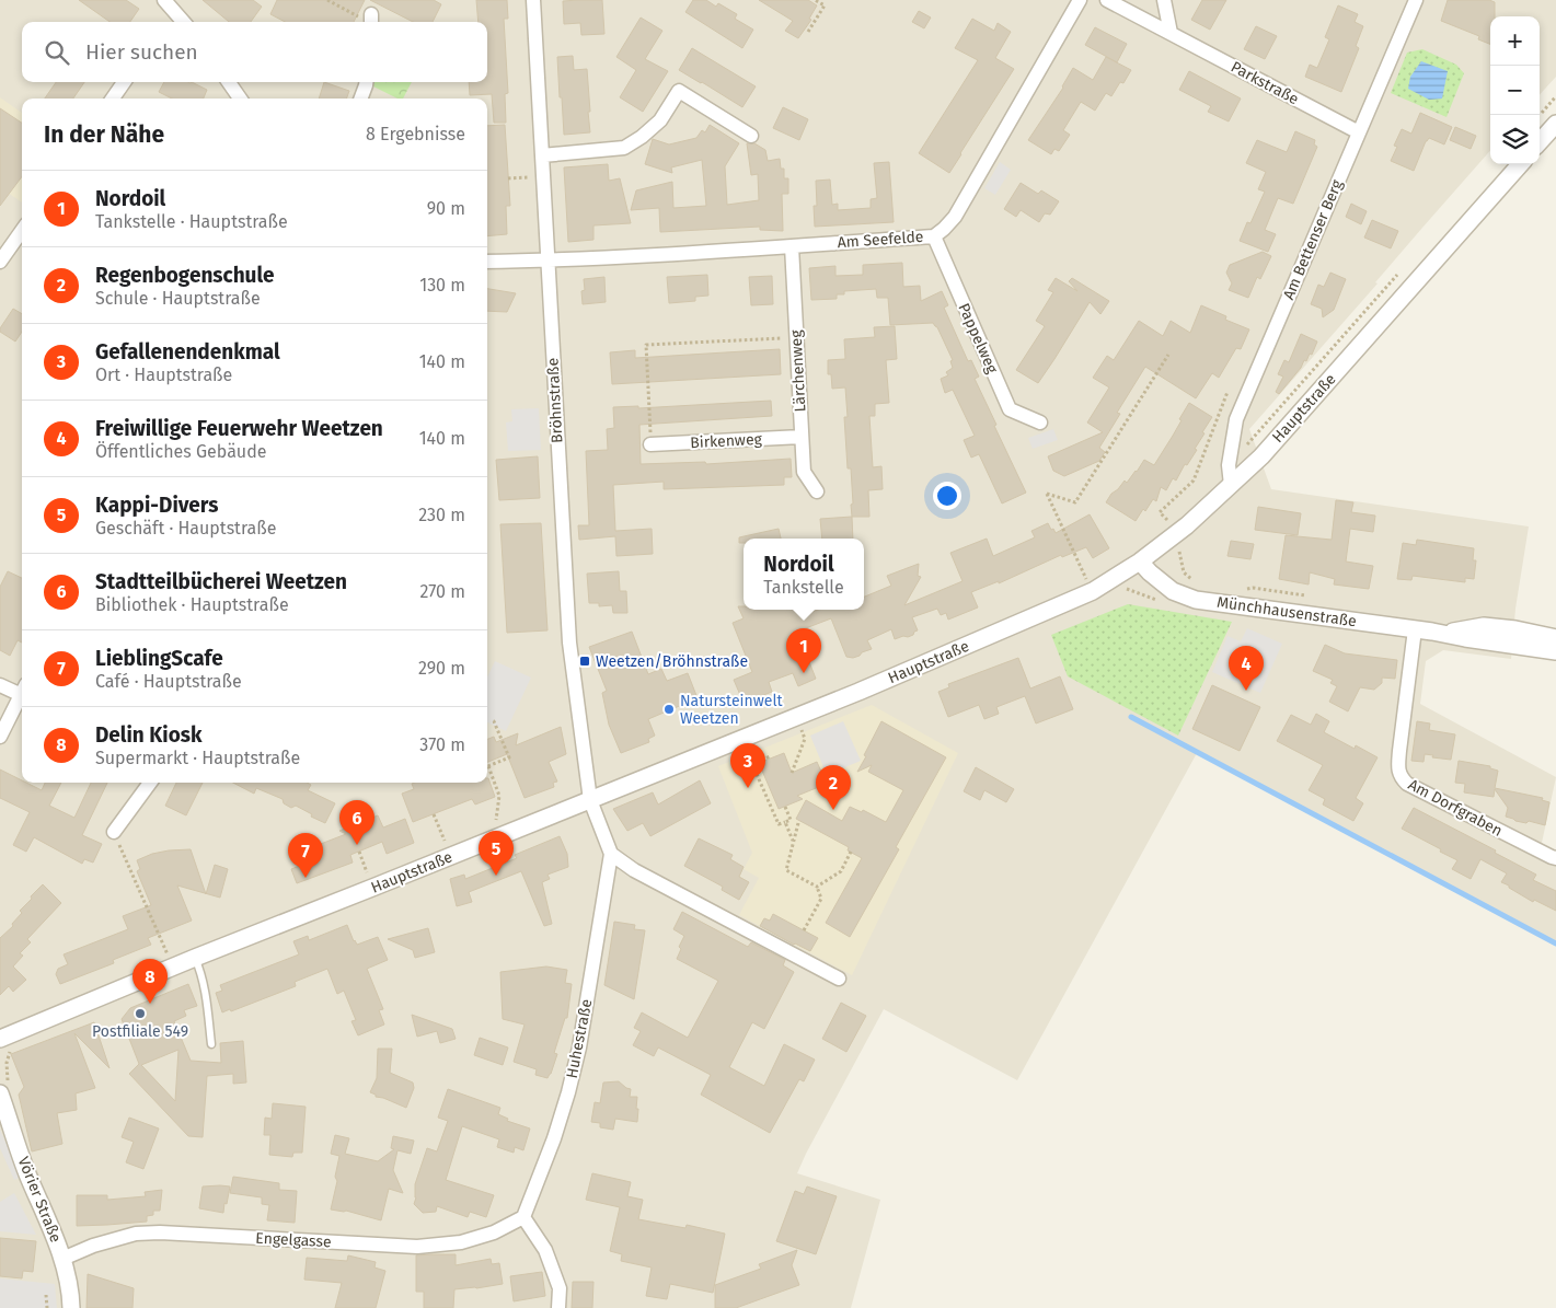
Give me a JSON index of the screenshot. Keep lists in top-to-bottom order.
{
  "streets": {
    "street": [
      "Parkstraße",
      "Am Seefelde",
      "Am Bettenser Berg",
      "Pappelweg",
      "Lärchenweg",
      "Bröhnstraße",
      "Hauptstraße",
      "Birkenweg",
      "Münchhausenstraße",
      "Am Dorfgraben",
      "Huhestraße",
      "Vörier Straße",
      "Engelgasse"
    ]
  },
  "crossings": [
    ["Parkstraße", "Am Bettenser Berg"],
    ["Am Seefelde", "Pappelweg"],
    ["Am Seefelde", "Lärchenweg"],
    ["Am Seefelde", "Bröhnstraße"],
    ["Am Bettenser Berg", "Hauptstraße"],
    ["Lärchenweg", "Birkenweg"],
    ["Bröhnstraße", "Hauptstraße"],
    ["Hauptstraße", "Münchhausenstraße"],
    ["Münchhausenstraße", "Am Dorfgraben"],
    ["Huhestraße", "Engelgasse"],
    ["Vörier Straße", "Engelgasse"]
  ],
  "places": {
    "transit": ["Weetzen/Bröhnstraße"],
    "other": ["Natursteinwelt Weetzen", "Postfiliale 549"]
  },
  "page": {
    "map_buttons": ["+", "−"],
    "search": "Hier suchen",
    "heading": ["In der Nähe", "8 Ergebnisse"],
    "list": [
      {
        "mark": "1",
        "name": "Nordoil",
        "note": "Tankstelle · Hauptstraße",
        "value": "90 m"
      },
      {
        "mark": "2",
        "name": "Regenbogenschule",
        "note": "Schule · Hauptstraße",
        "value": "130 m"
      },
      {
        "mark": "3",
        "name": "Gefallenendenkmal",
        "note": "Ort · Hauptstraße",
        "value": "140 m"
      },
      {
        "mark": "4",
        "name": "Freiwillige Feuerwehr Weetzen",
        "note": "Öffentliches Gebäude",
        "value": "140 m"
      },
      {
        "mark": "5",
        "name": "Kappi-Divers",
        "note": "Geschäft · Hauptstraße",
        "value": "230 m"
      },
      {
        "mark": "6",
        "name": "Stadtteilbücherei Weetzen",
        "note": "Bibliothek · Hauptstraße",
        "value": "270 m"
      },
      {
        "mark": "7",
        "name": "LieblingScafe",
        "note": "Café · Hauptstraße",
        "value": "290 m"
      },
      {
        "mark": "8",
        "name": "Delin Kiosk",
        "note": "Supermarkt · Hauptstraße",
        "value": "370 m"
      }
    ],
    "popup": ["Nordoil", "Tankstelle"],
    "pins": [
      "1",
      "4",
      "3",
      "2",
      "6",
      "5",
      "7",
      "8"
    ]
  }
}
